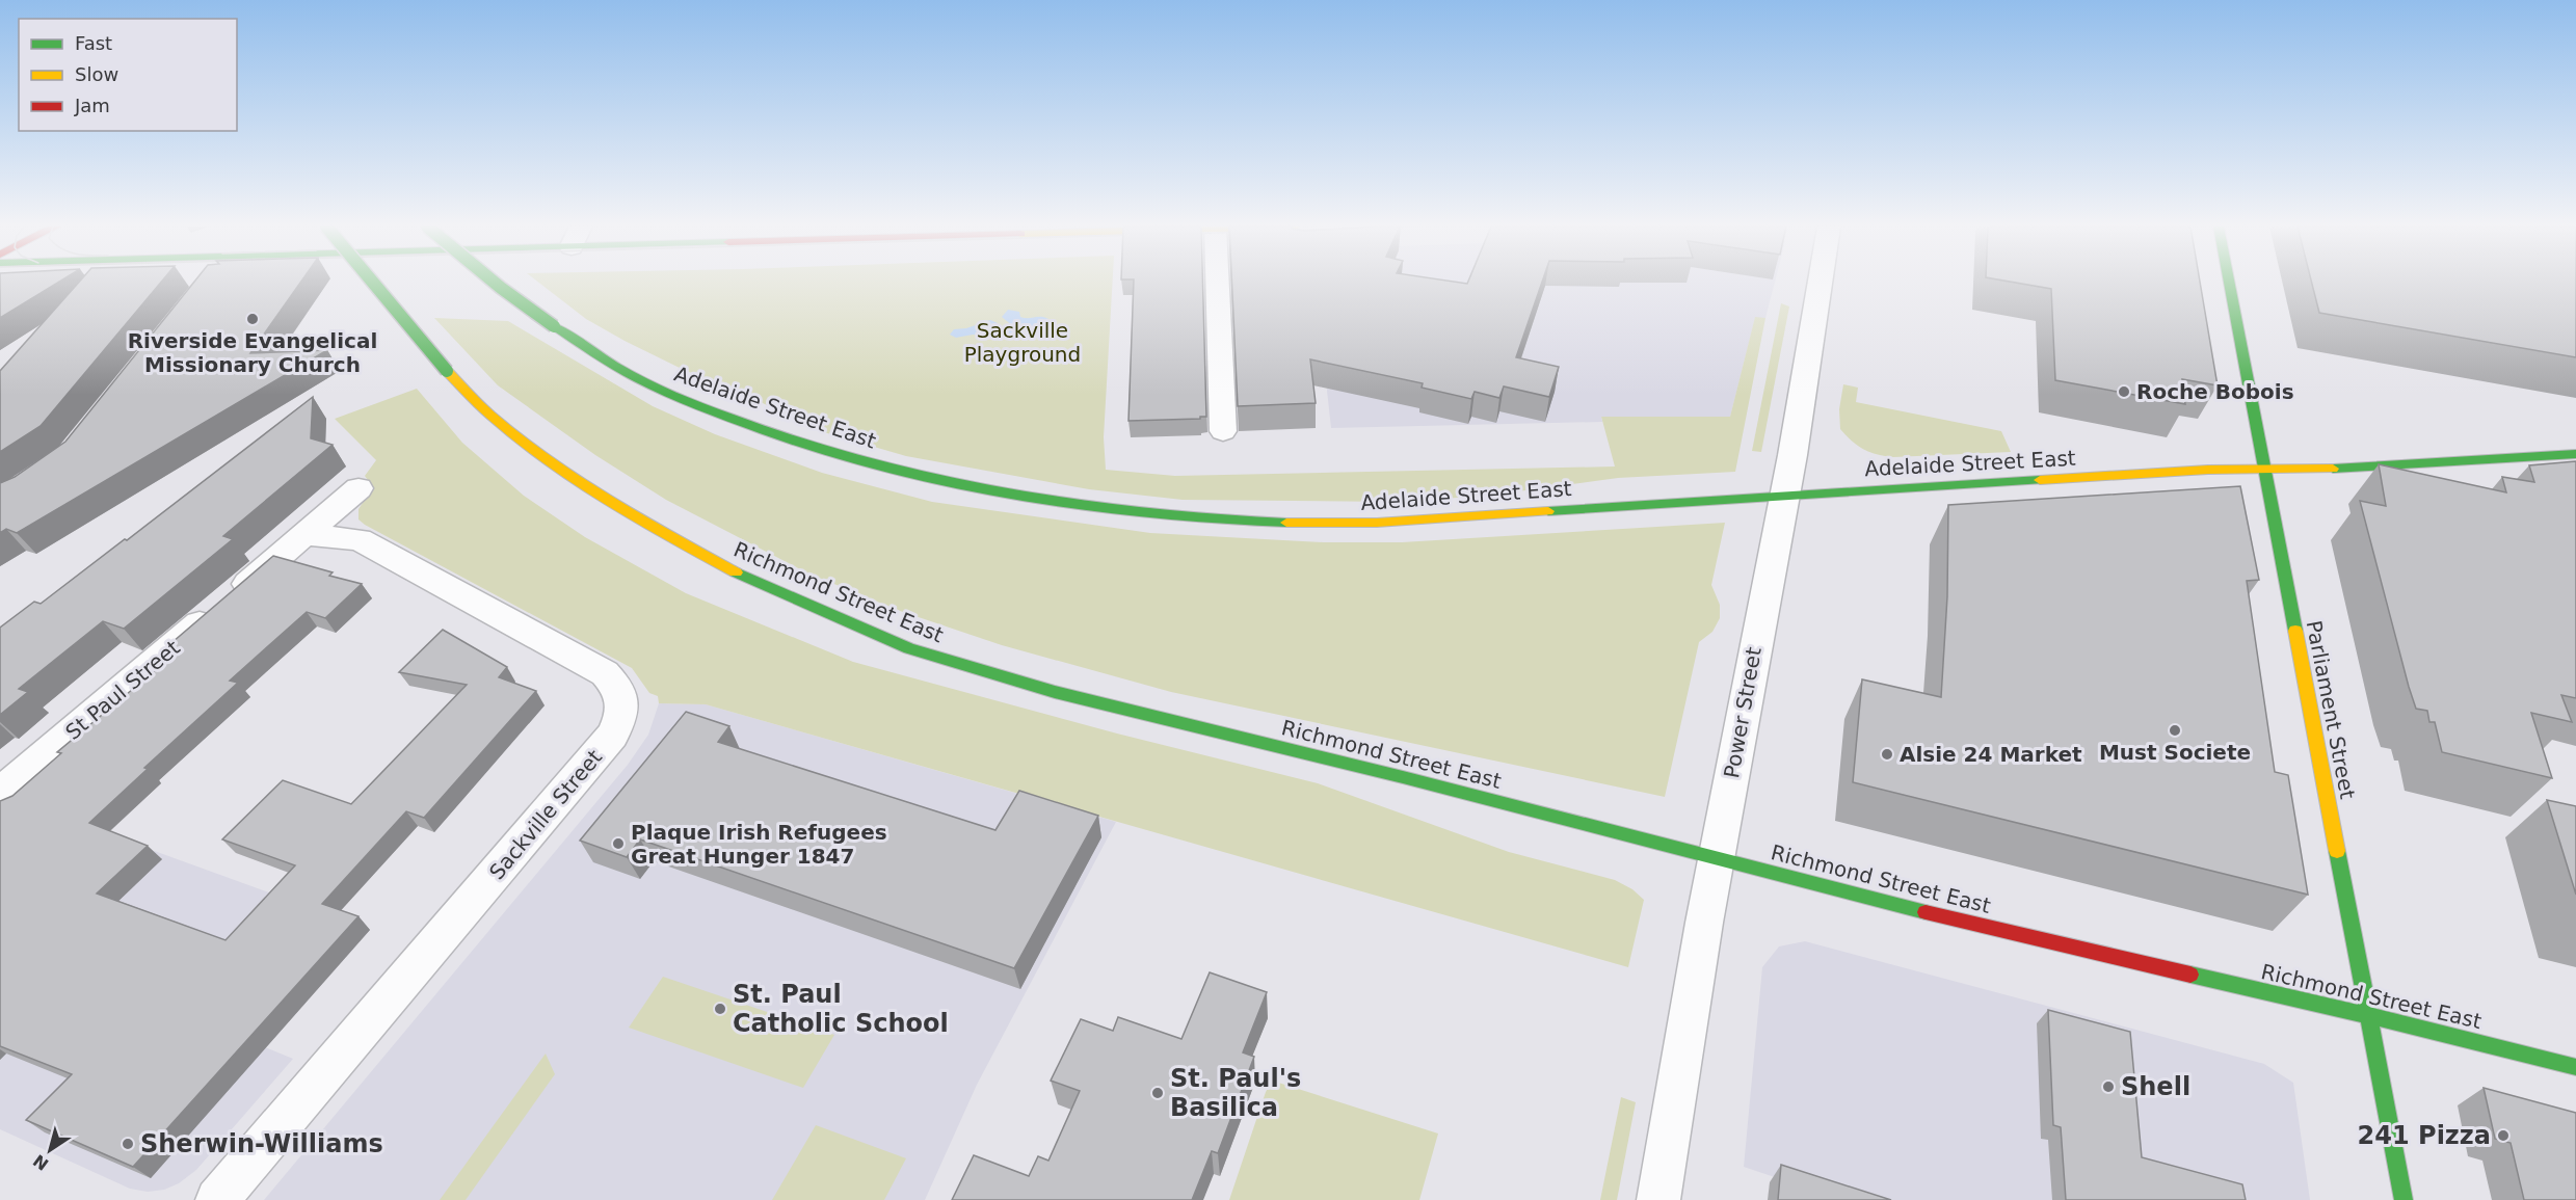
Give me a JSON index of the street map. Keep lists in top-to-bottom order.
{
  "streets": {
    "main road": ["Adelaide Street East", "Richmond Street East", "Parliament Street"],
    "street": ["St Paul Street", "Power Street", "Sackville Street"]
  },
  "crossings": [
    ["Adelaide Street East", "Parliament Street"],
    ["Adelaide Street East", "Power Street"],
    ["Richmond Street East", "Parliament Street"],
    ["Richmond Street East", "Power Street"],
    ["St Paul Street", "Sackville Street"]
  ],
  "parks": ["Sackville Playground"],
  "places": [
    "Riverside Evangelical Missionary Church",
    "Roche Bobois",
    "Must Societe",
    "Alsie 24 Market",
    "Plaque Irish Refugees Great Hunger 1847",
    "St. Paul Catholic School",
    "Shell",
    "St. Paul's Basilica",
    "241 Pizza",
    "Sherwin-Williams"
  ],
  "legend": ["Fast", "Slow", "Jam"],
  "north": "bottom left"
}
